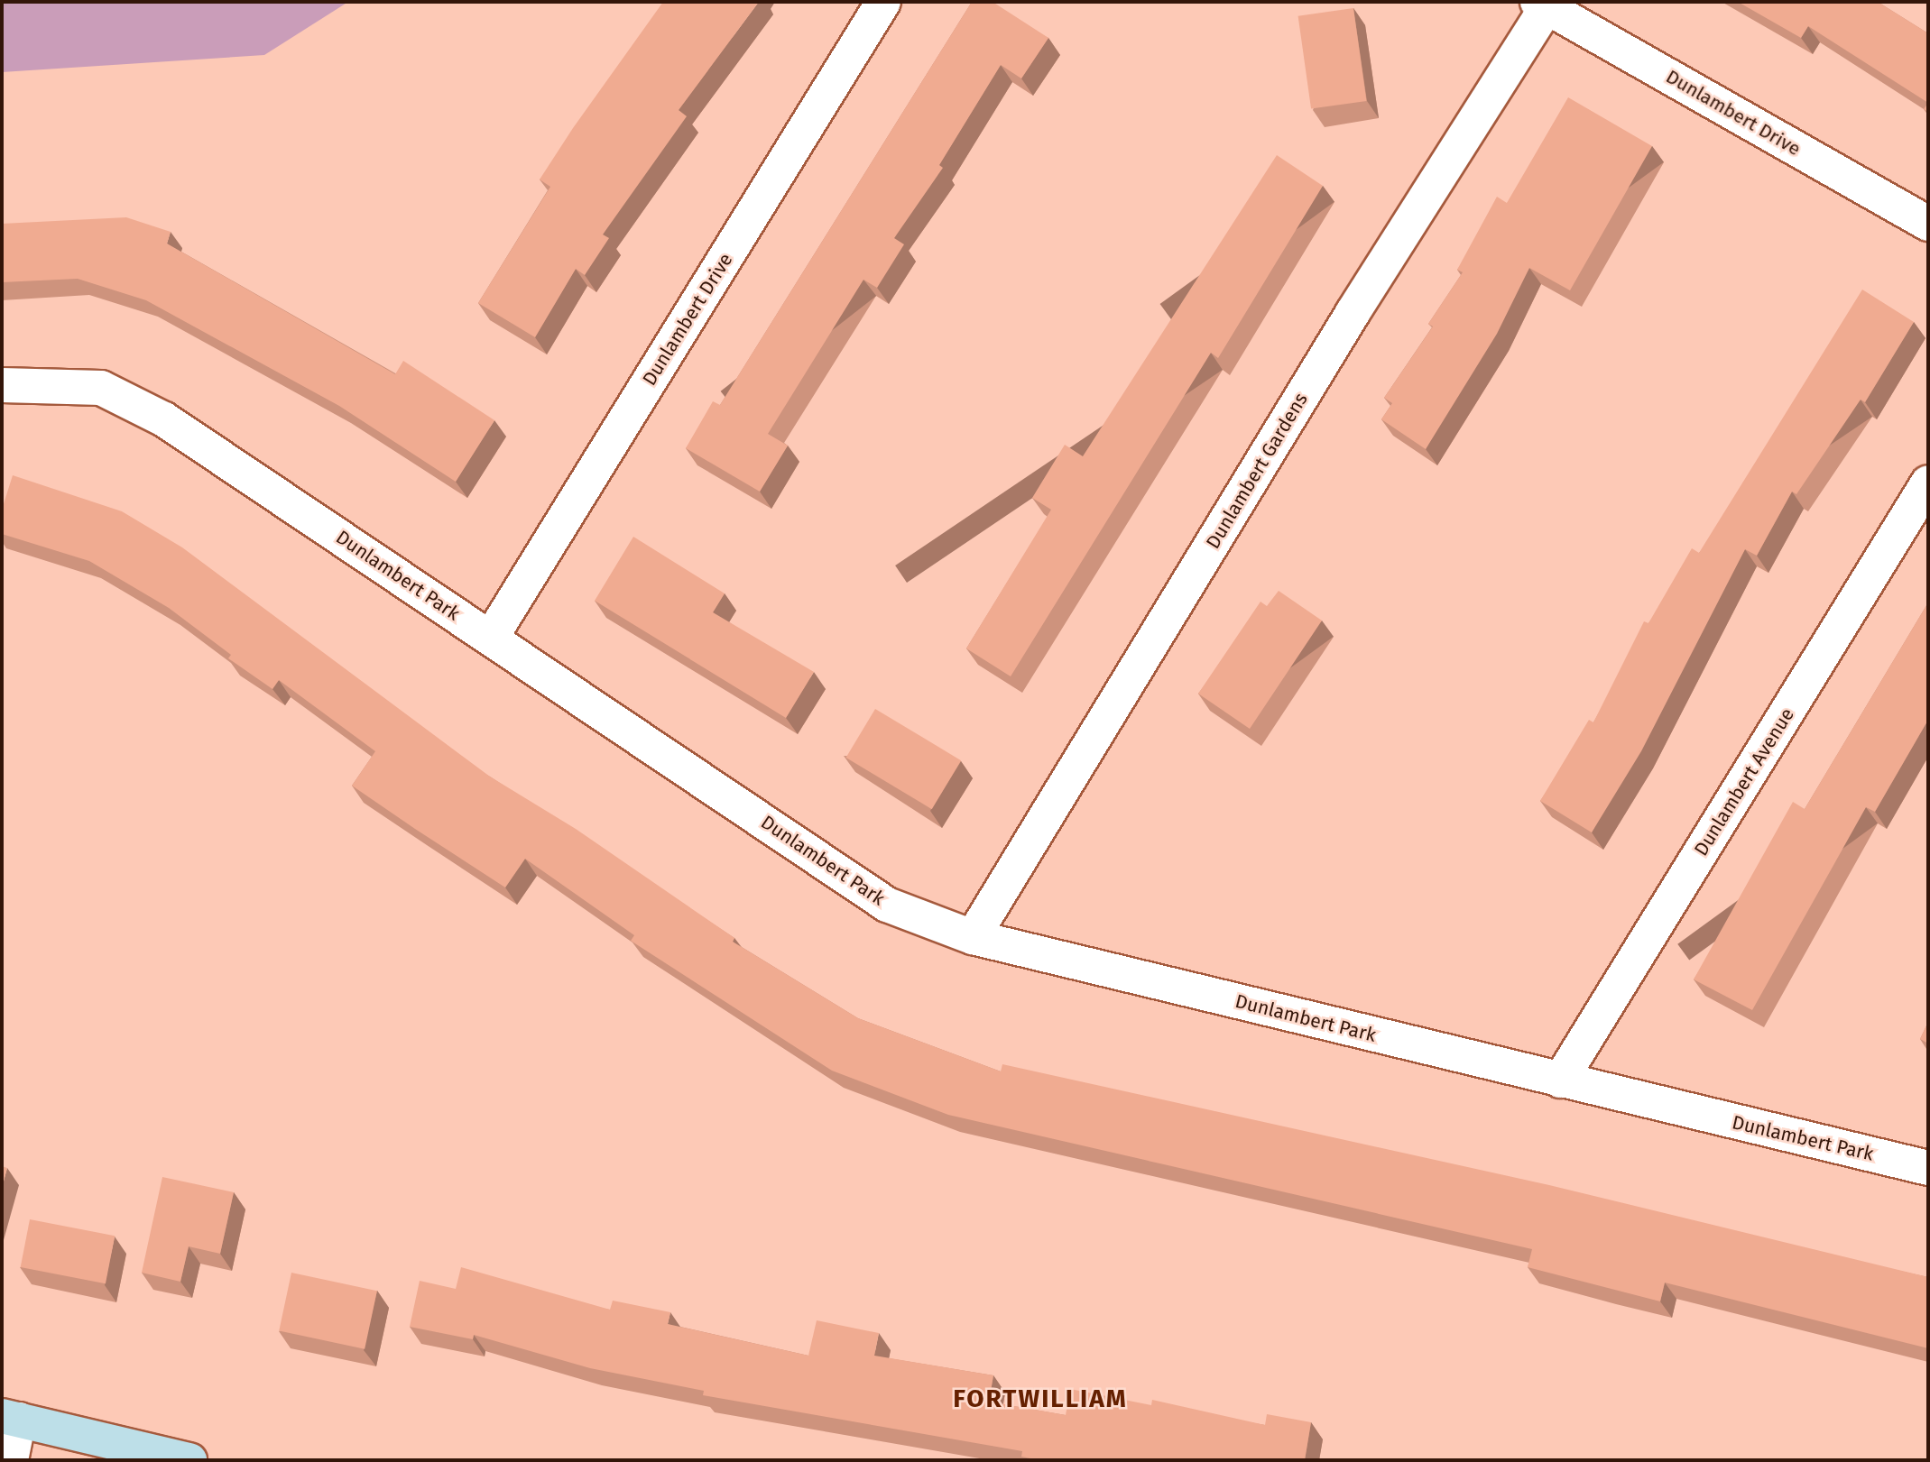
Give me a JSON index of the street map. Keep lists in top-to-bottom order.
{
  "streets": {
    "street": [
      "Dunlambert Drive",
      "Dunlambert Gardens",
      "Dunlambert Park",
      "Dunlambert Avenue"
    ]
  },
  "crossings": [
    ["Dunlambert Drive", "Dunlambert Gardens"],
    ["Dunlambert Drive", "Dunlambert Park"],
    ["Dunlambert Gardens", "Dunlambert Park"],
    ["Dunlambert Park", "Dunlambert Avenue"]
  ],
  "districts": ["FORTWILLIAM"]
}
